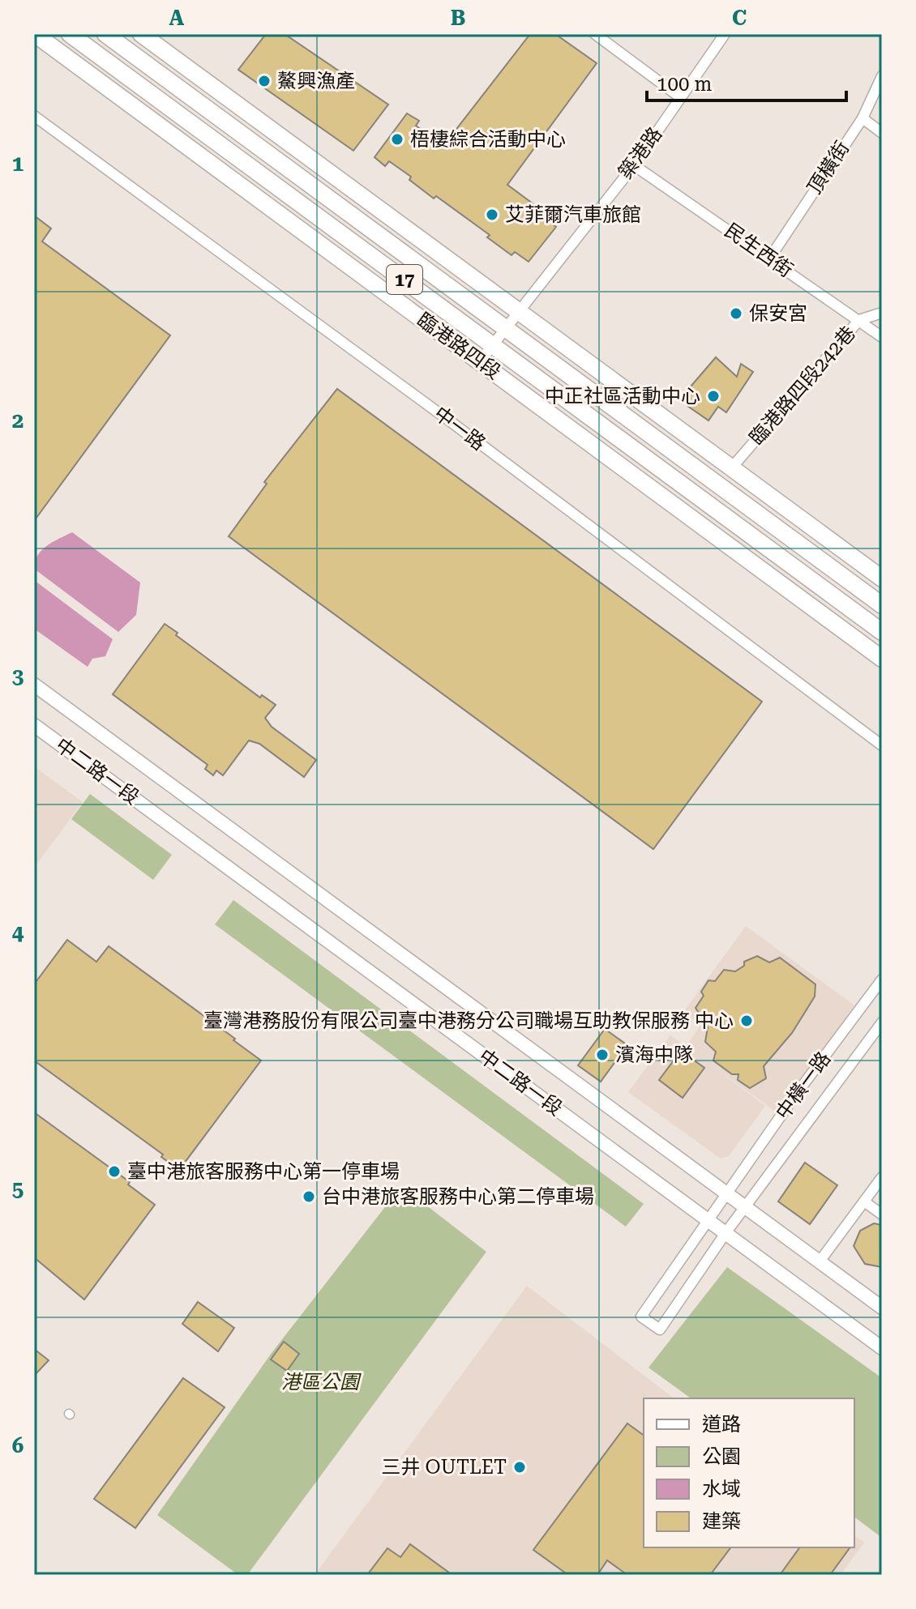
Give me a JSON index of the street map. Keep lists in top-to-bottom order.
{
  "streets": {
    "main road": ["17", "臨港路四段"],
    "street": [
      "築港路",
      "頂橫街",
      "民生西街",
      "臨港路四段242巷",
      "中一路",
      "中二路一段",
      "中橫一路"
    ]
  },
  "crossings": [
    ["築港路", "民生西街"],
    ["築港路", "17"],
    ["築港路", "臨港路四段"],
    ["頂橫街", "民生西街"],
    ["民生西街", "臨港路四段242巷"],
    ["17", "臨港路四段242巷"],
    ["中二路一段", "中橫一路"]
  ],
  "parks": ["港區公園"],
  "places": [
    "鰲興漁產",
    "梧棲綜合活動中心",
    "艾菲爾汽車旅館",
    "保安宮",
    "中正社區活動中心",
    "臺灣港務股份有限公司臺中港務分公司職場互助教保服務 中心",
    "濱海中隊",
    "臺中港旅客服務中心第一停車場",
    "台中港旅客服務中心第二停車場",
    "三井 OUTLET"
  ],
  "legend": [
    "道路",
    "公園",
    "水域",
    "建築"
  ],
  "scale_bar": "100 m",
  "grid": {
    "columns": ["A", "B", "C"],
    "rows": [
      "1",
      "2",
      "3",
      "4",
      "5",
      "6"
    ]
  }
}
